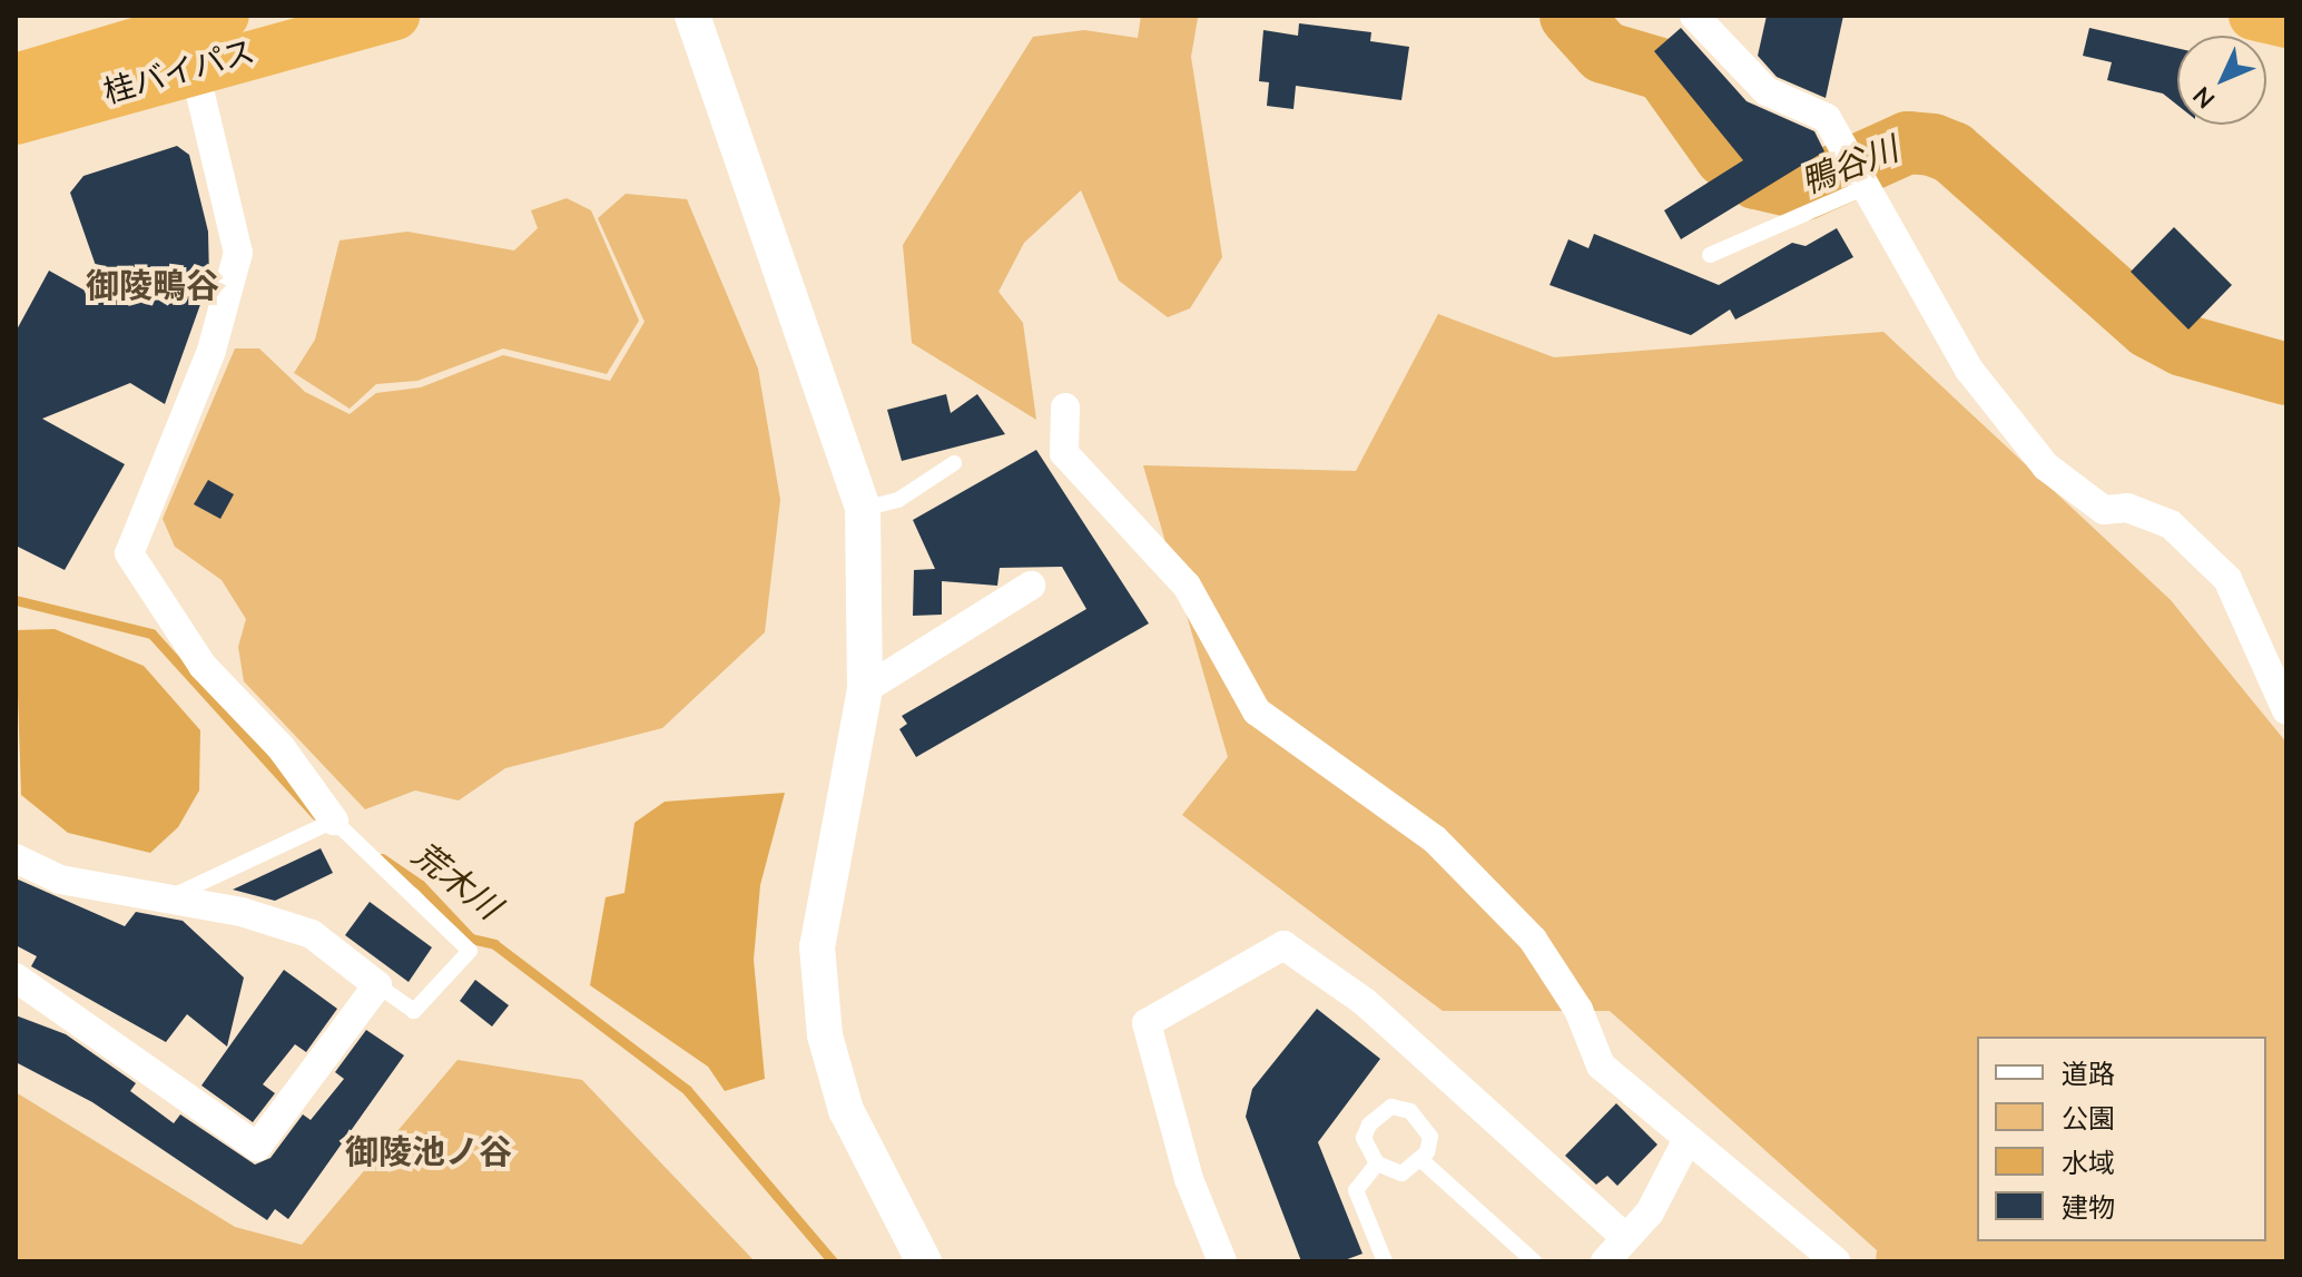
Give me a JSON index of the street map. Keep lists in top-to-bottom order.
{
  "streets": {
    "highway": ["桂バイパス"]
  },
  "districts": ["御陵鴫谷", "御陵池ノ谷"],
  "water": ["鴨谷川", "荒木川"],
  "legend": [
    "道路",
    "公園",
    "水域",
    "建物"
  ],
  "north": "bottom left"
}
